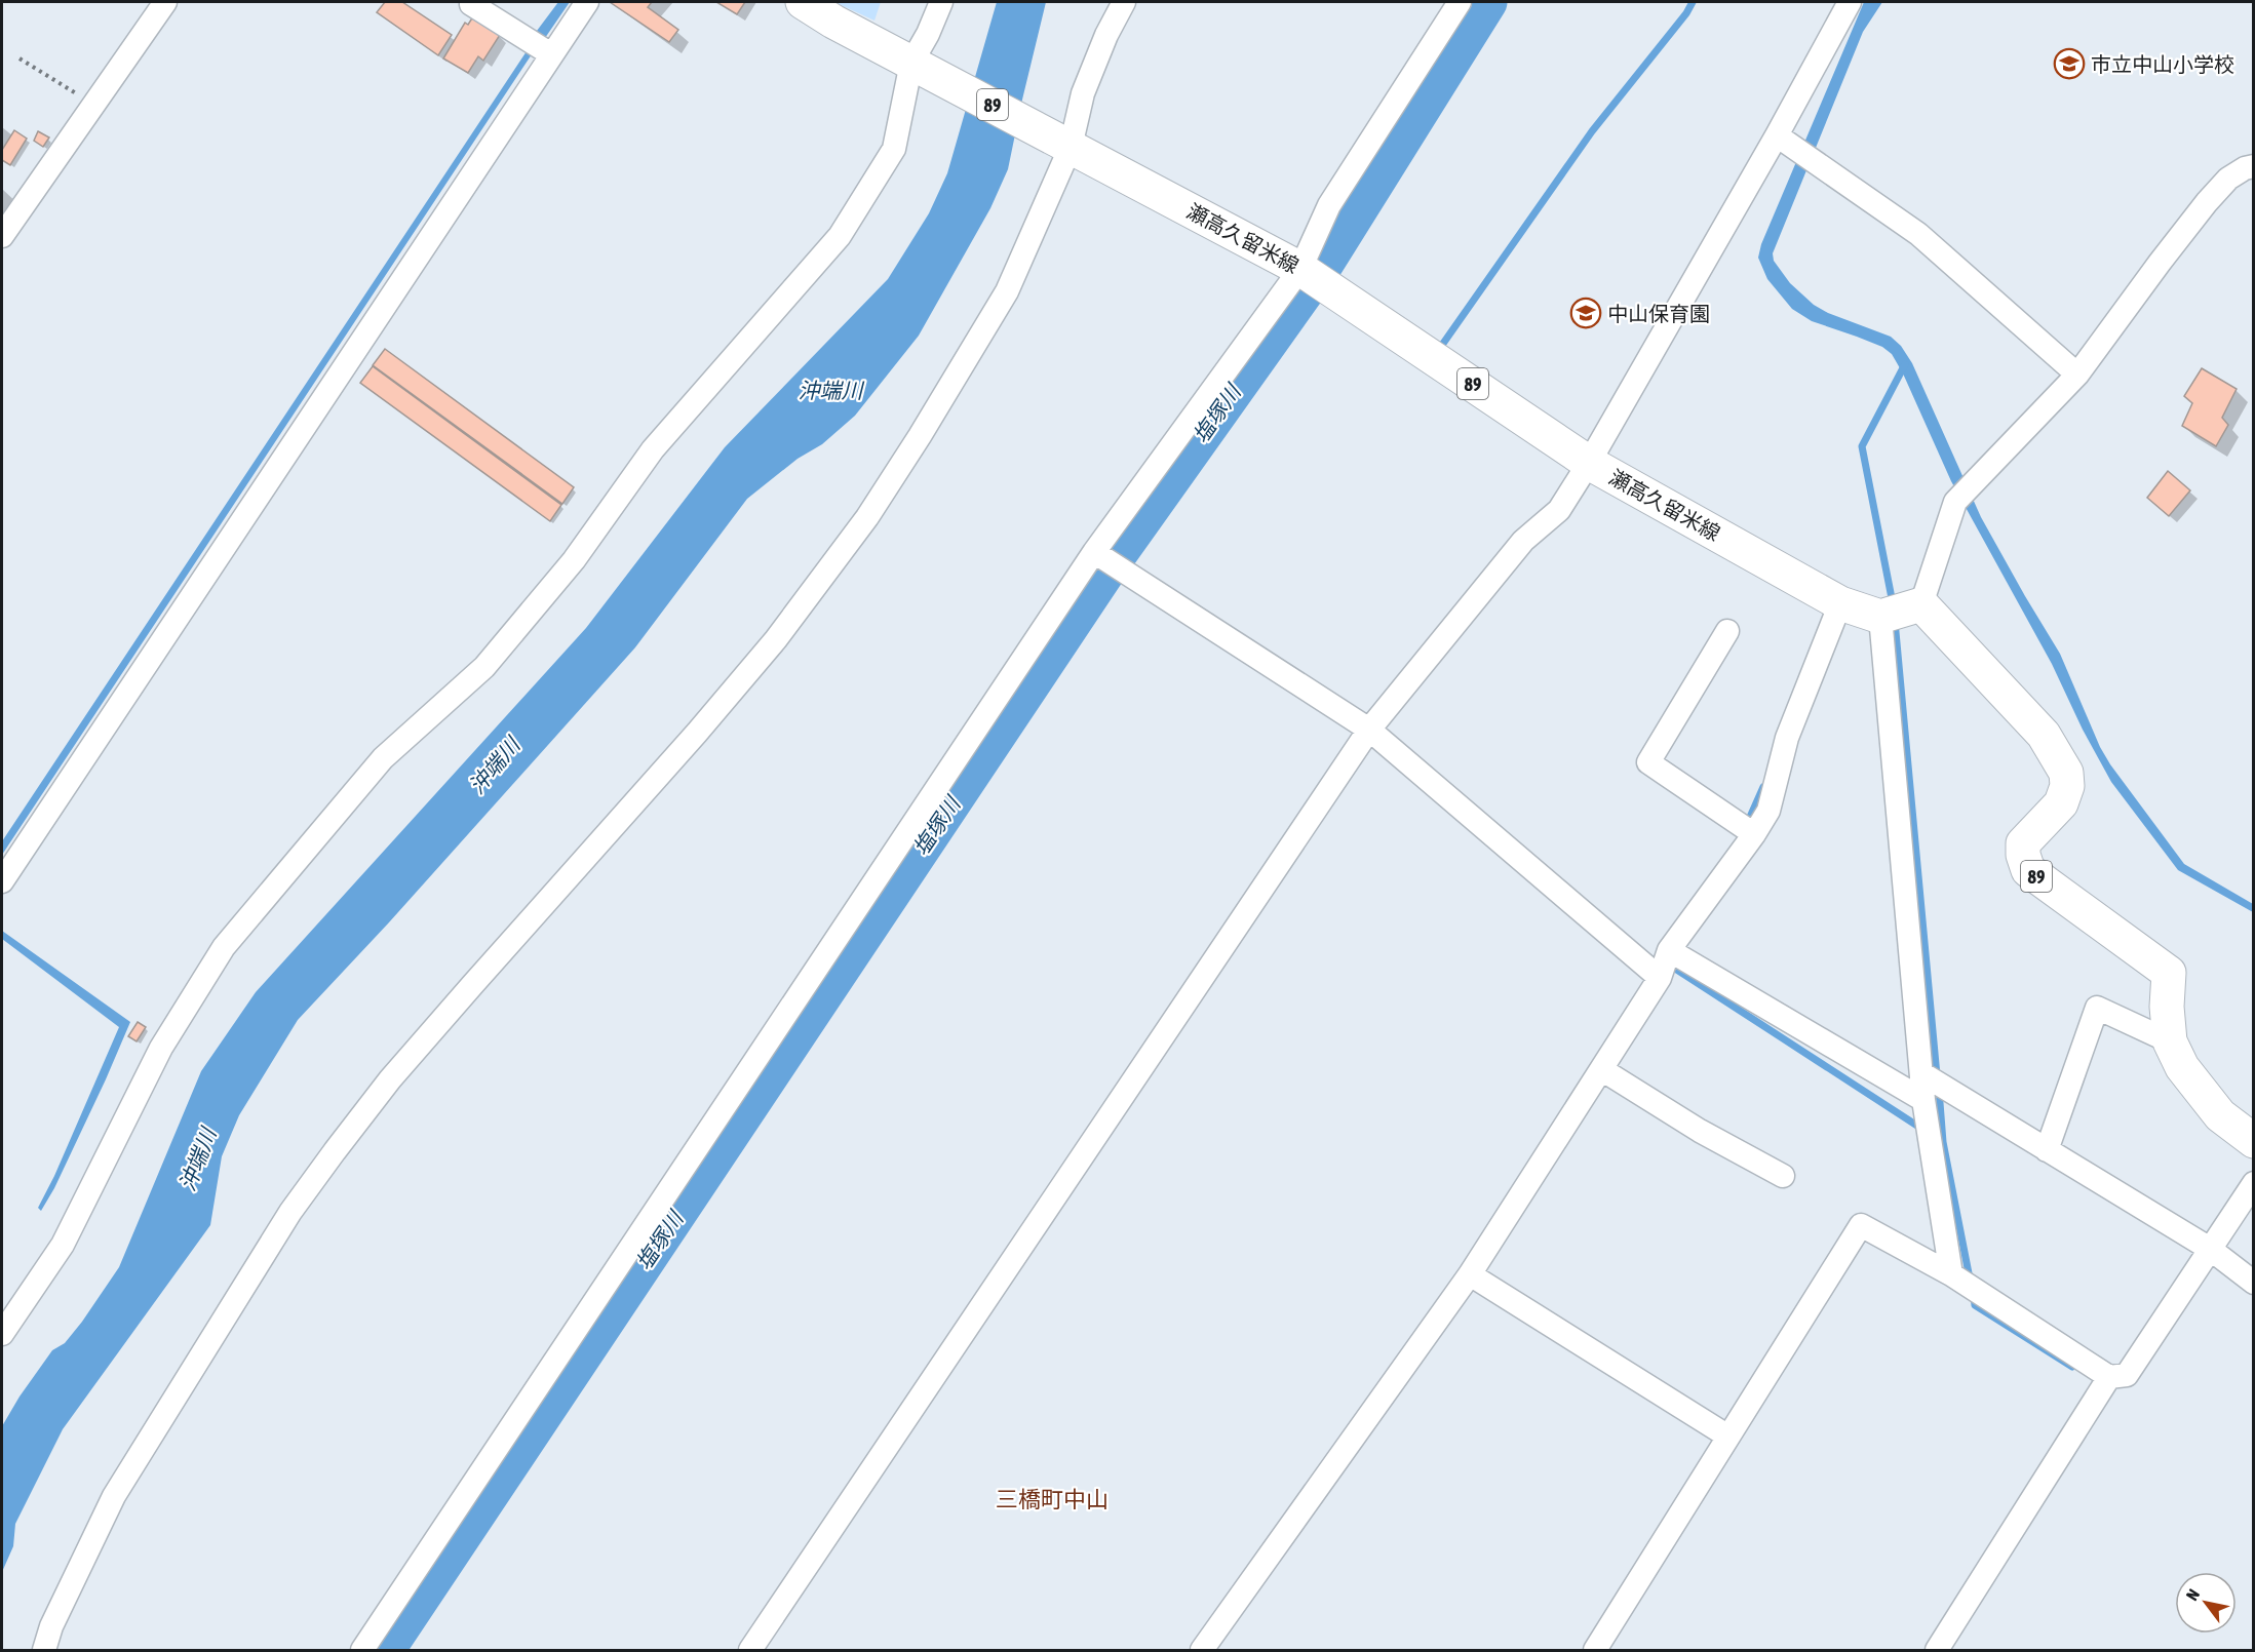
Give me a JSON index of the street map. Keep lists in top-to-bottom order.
{
  "streets": {
    "main road": ["89", "瀬高久留米線"]
  },
  "districts": ["三橋町中山"],
  "water": ["沖端川", "塩塚川"],
  "places": {
    "school or university": ["市立中山小学校", "中山保育園"]
  },
  "north": "top left"
}
